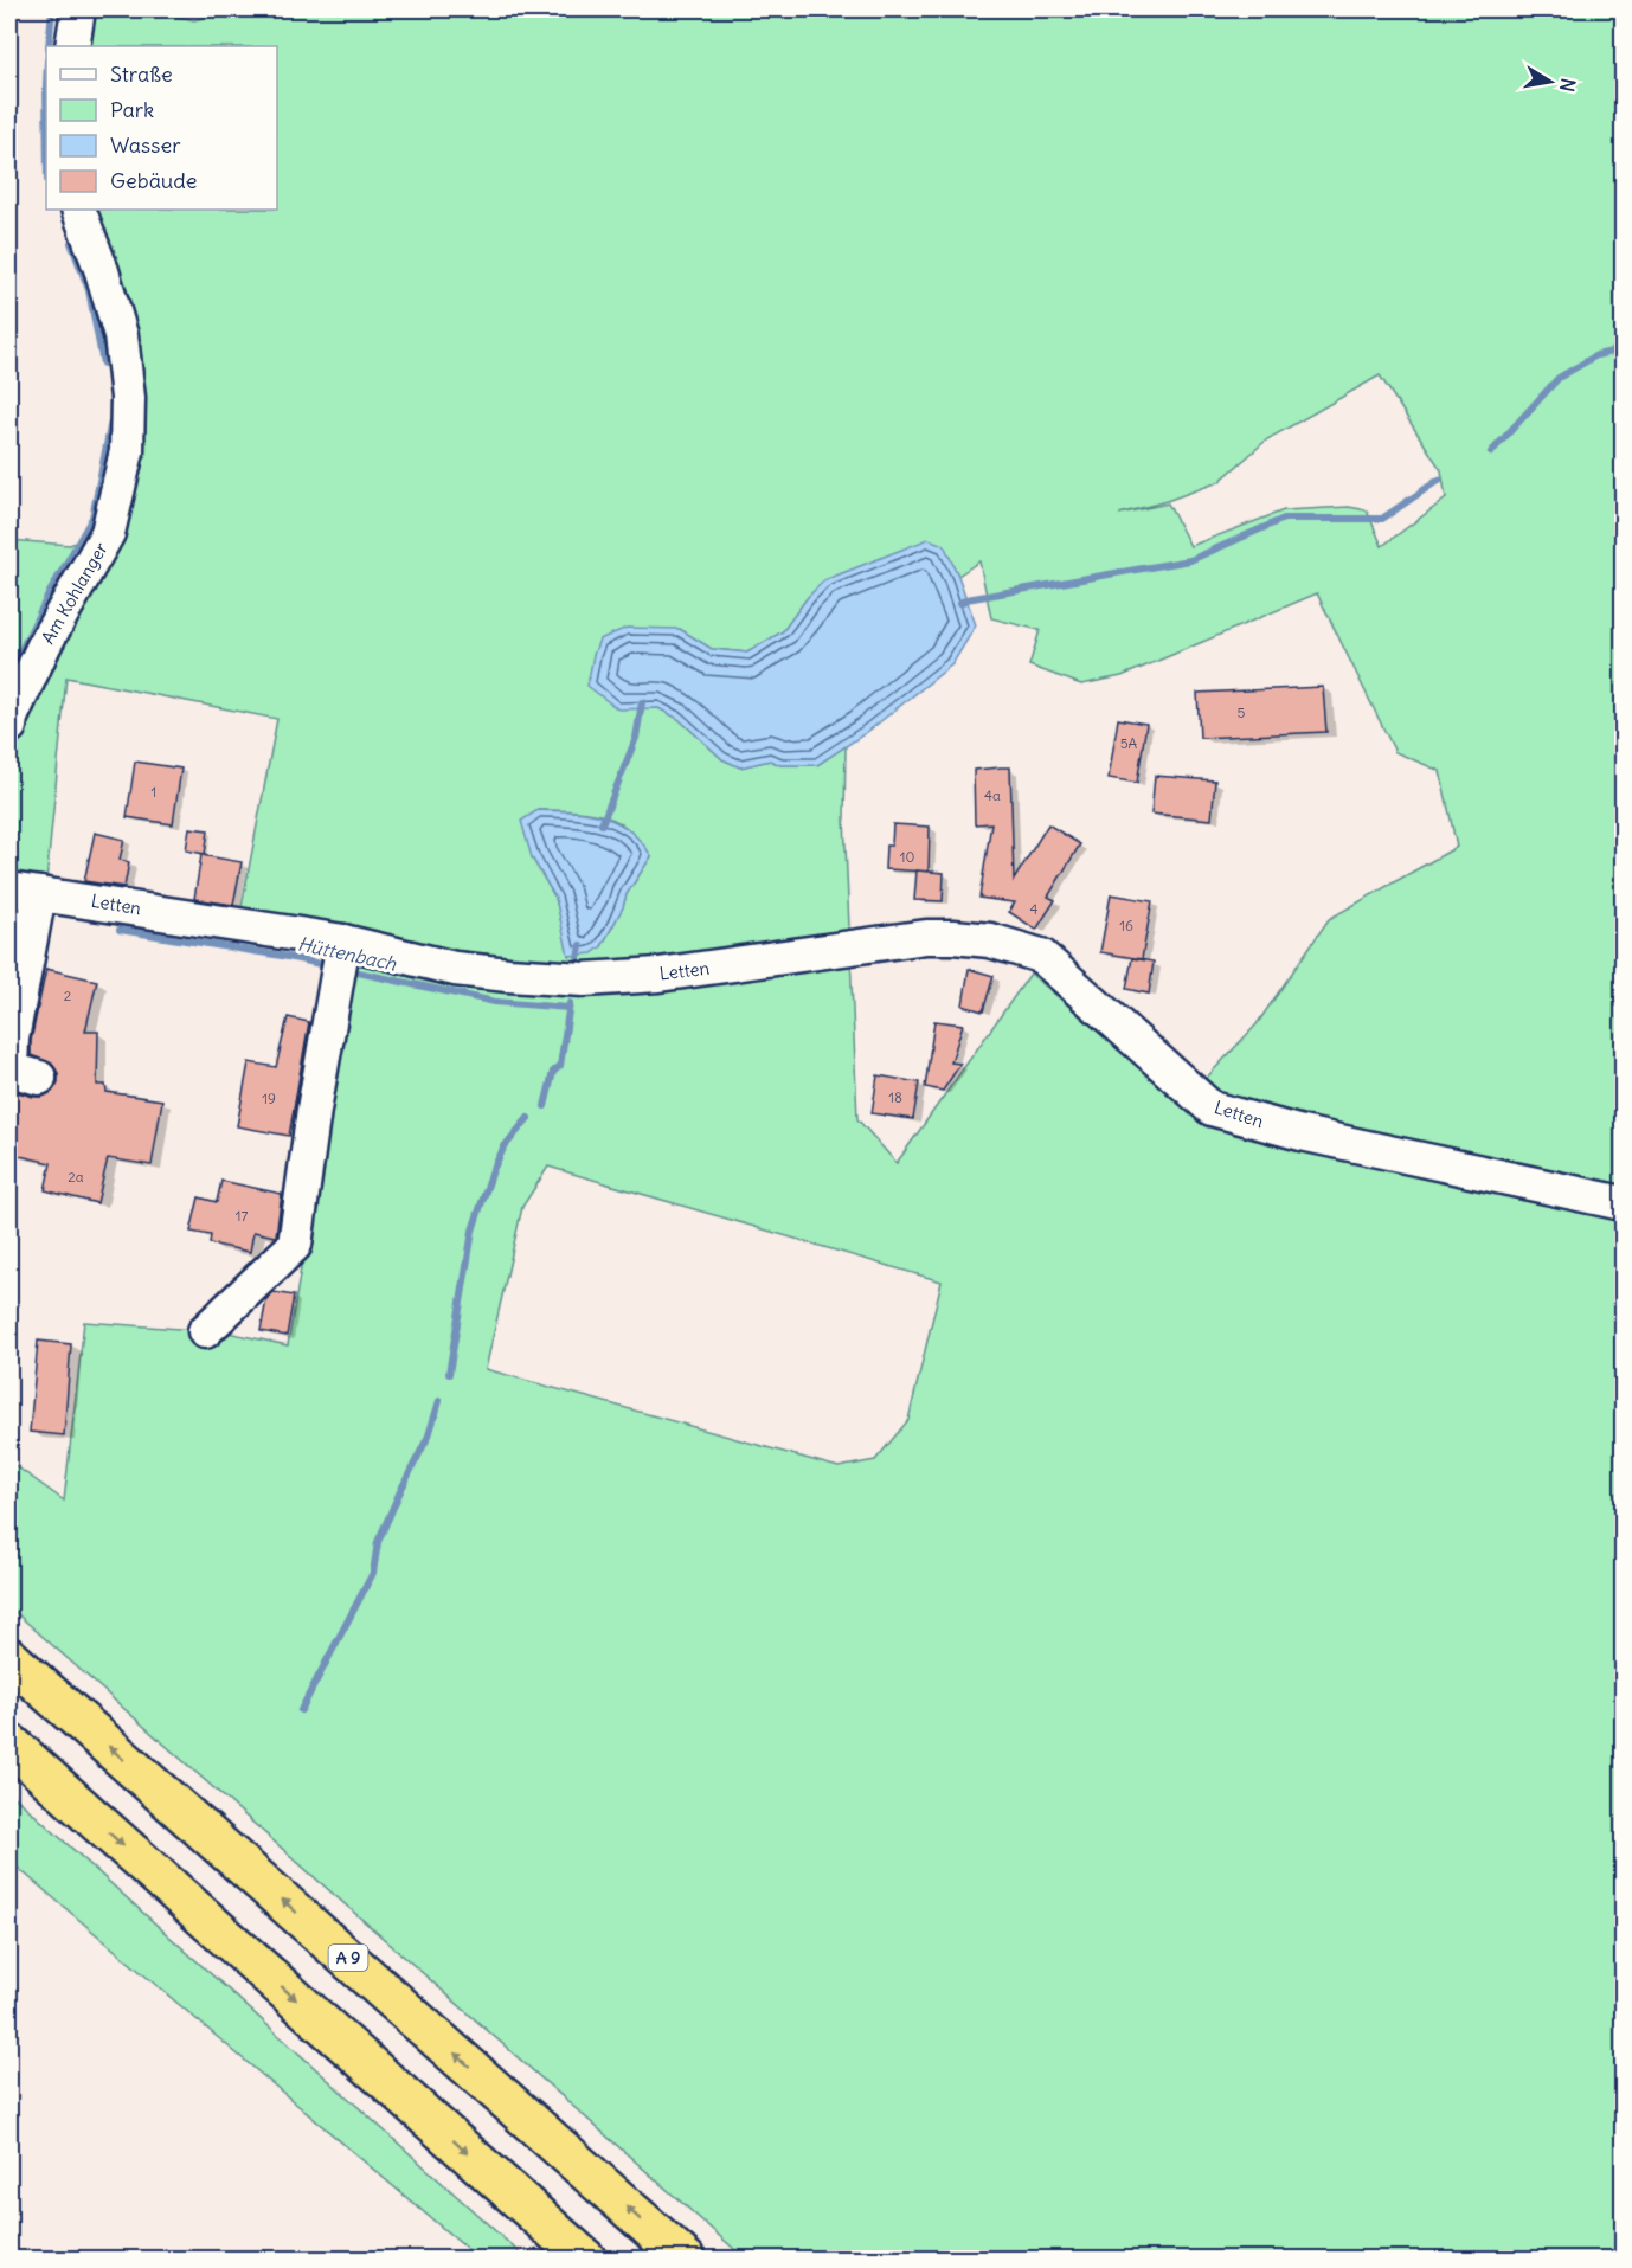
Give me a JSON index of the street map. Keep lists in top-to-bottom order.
{
  "streets": {
    "highway": ["A 9"],
    "street": ["Am Kohlanger", "Letten"]
  },
  "water": ["Hüttenbach"],
  "house_numbers": [
    "5",
    "5A",
    "1",
    "4a",
    "10",
    "4",
    "16",
    "2",
    "18",
    "19",
    "2a",
    "17"
  ],
  "legend": [
    "Straße",
    "Park",
    "Wasser",
    "Gebäude"
  ],
  "north": "right"
}
